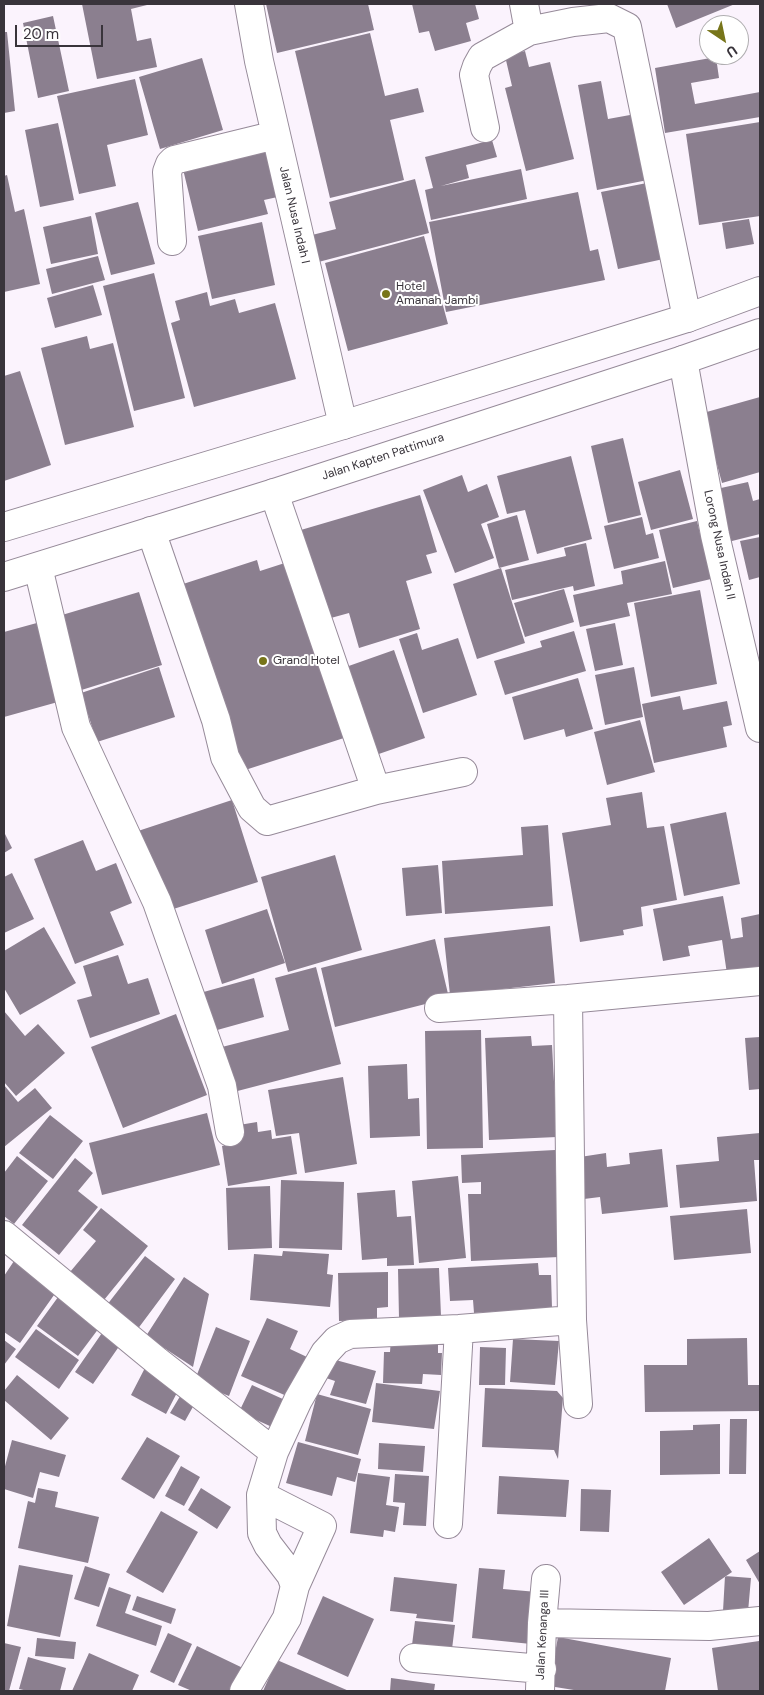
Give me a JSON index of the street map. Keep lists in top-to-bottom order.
{
  "streets": {
    "street": [
      "Jalan Nusa Indah I",
      "Jalan Kapten Pattimura",
      "Lorong Nusa Indah II",
      "Jalan Kenanga III"
    ]
  },
  "crossings": [
    ["Jalan Kapten Pattimura", "Lorong Nusa Indah II"]
  ],
  "places": ["Hotel Amanah Jambi", "Grand Hotel"],
  "scale_bar": "20 m",
  "north": "bottom right"
}
